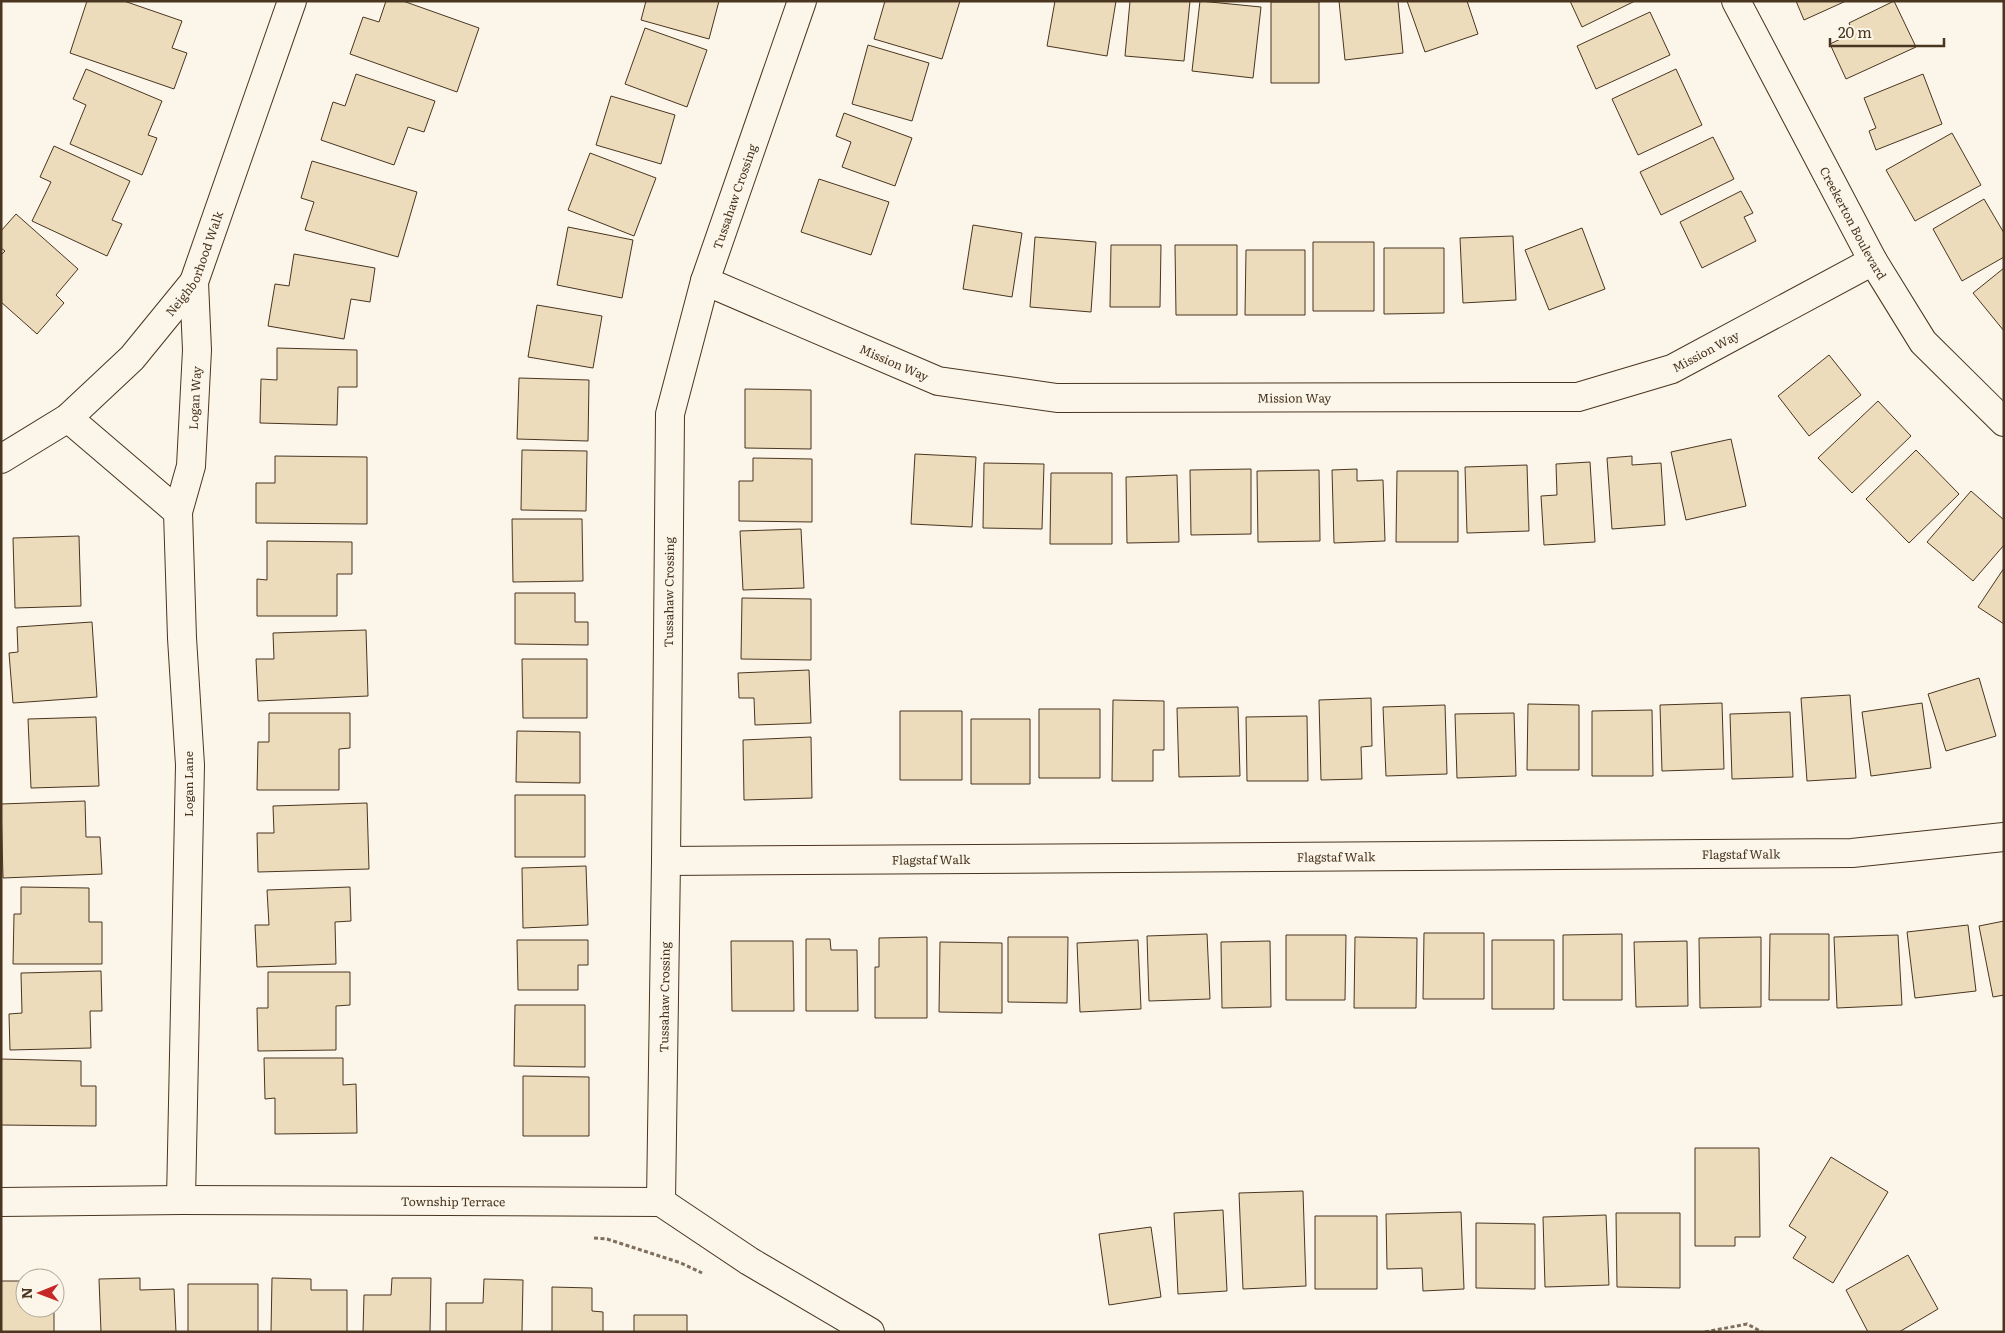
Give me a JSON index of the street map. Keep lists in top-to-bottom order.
{
  "streets": {
    "street": [
      "Tussahaw Crossing",
      "Creekerton Boulevard",
      "Neighborhood Walk",
      "Mission Way",
      "Logan Way",
      "Logan Lane",
      "Flagstaf Walk",
      "Township Terrace"
    ]
  },
  "crossings": [
    ["Tussahaw Crossing", "Mission Way"],
    ["Tussahaw Crossing", "Flagstaf Walk"],
    ["Tussahaw Crossing", "Township Terrace"],
    ["Creekerton Boulevard", "Mission Way"],
    ["Neighborhood Walk", "Logan Way"],
    ["Logan Way", "Logan Lane"],
    ["Logan Lane", "Township Terrace"]
  ],
  "scale_bar": "20 m",
  "north": "left"
}
